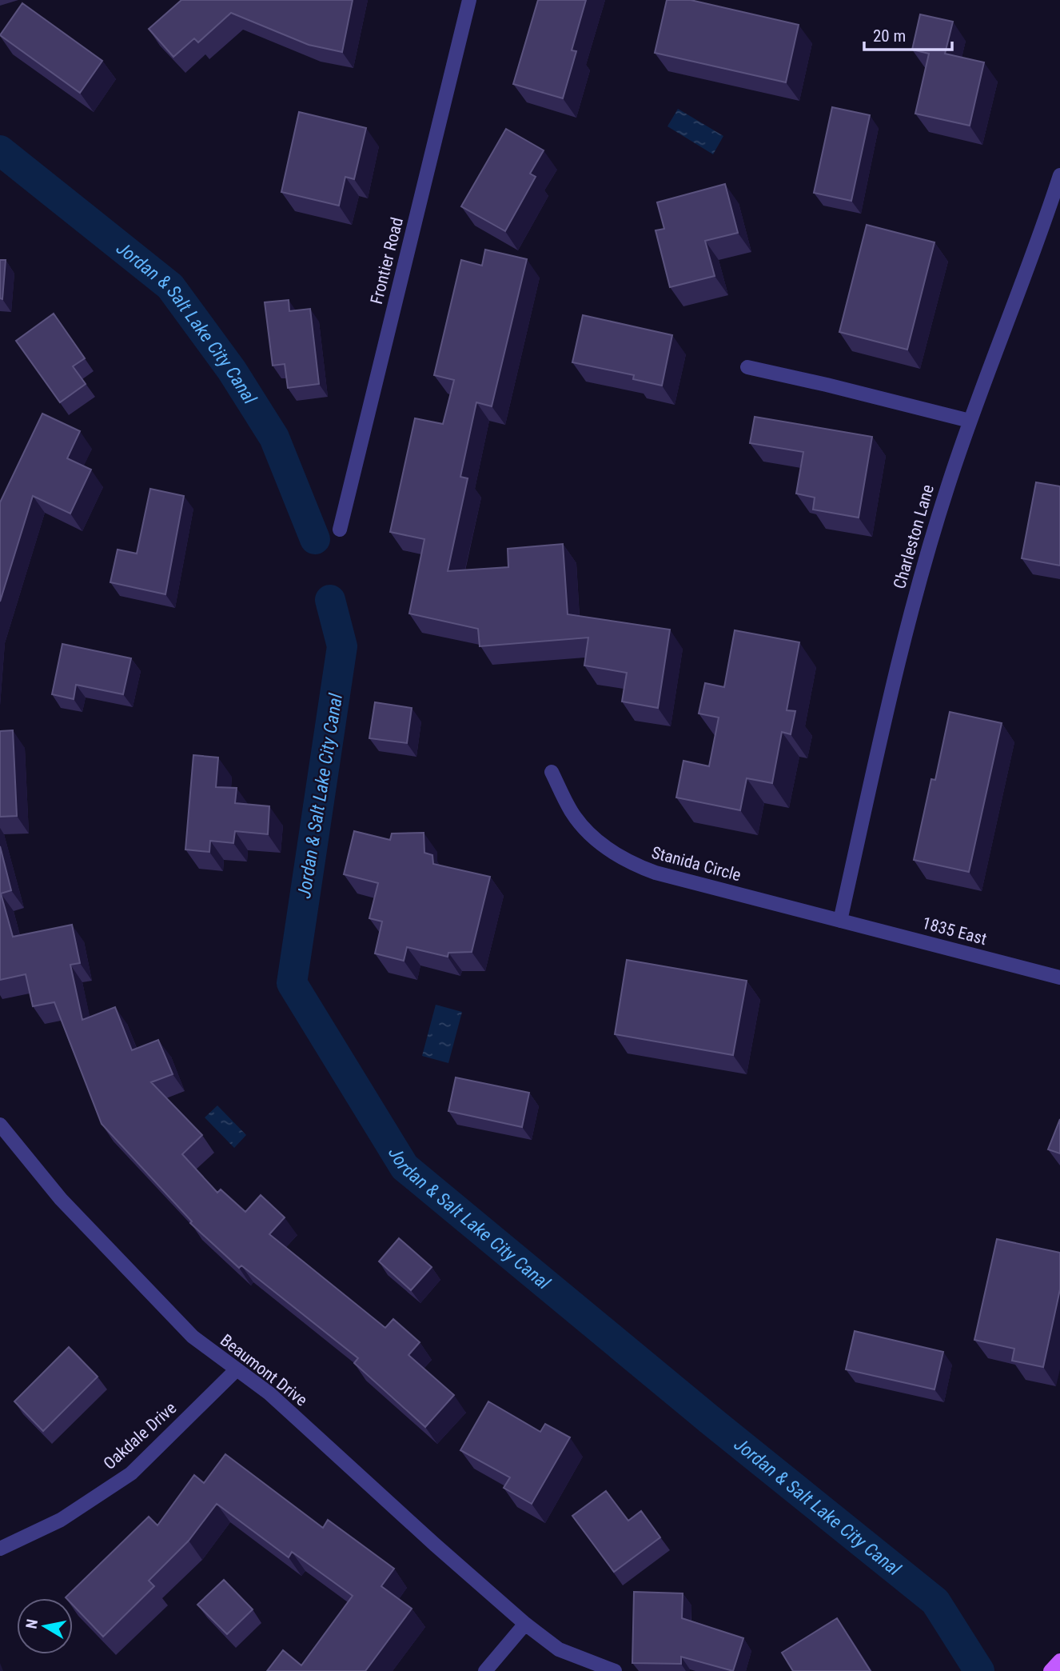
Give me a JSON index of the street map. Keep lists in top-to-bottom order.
{
  "streets": {
    "street": [
      "Frontier Road",
      "Charleston Lane",
      "Stanida Circle",
      "1835 East",
      "Beaumont Drive",
      "Oakdale Drive"
    ]
  },
  "crossings": [
    ["Charleston Lane", "Stanida Circle"],
    ["Charleston Lane", "1835 East"],
    ["Stanida Circle", "1835 East"],
    ["Beaumont Drive", "Oakdale Drive"]
  ],
  "water": ["Jordan & Salt Lake City Canal"],
  "scale_bar": "20 m",
  "north": "left"
}
